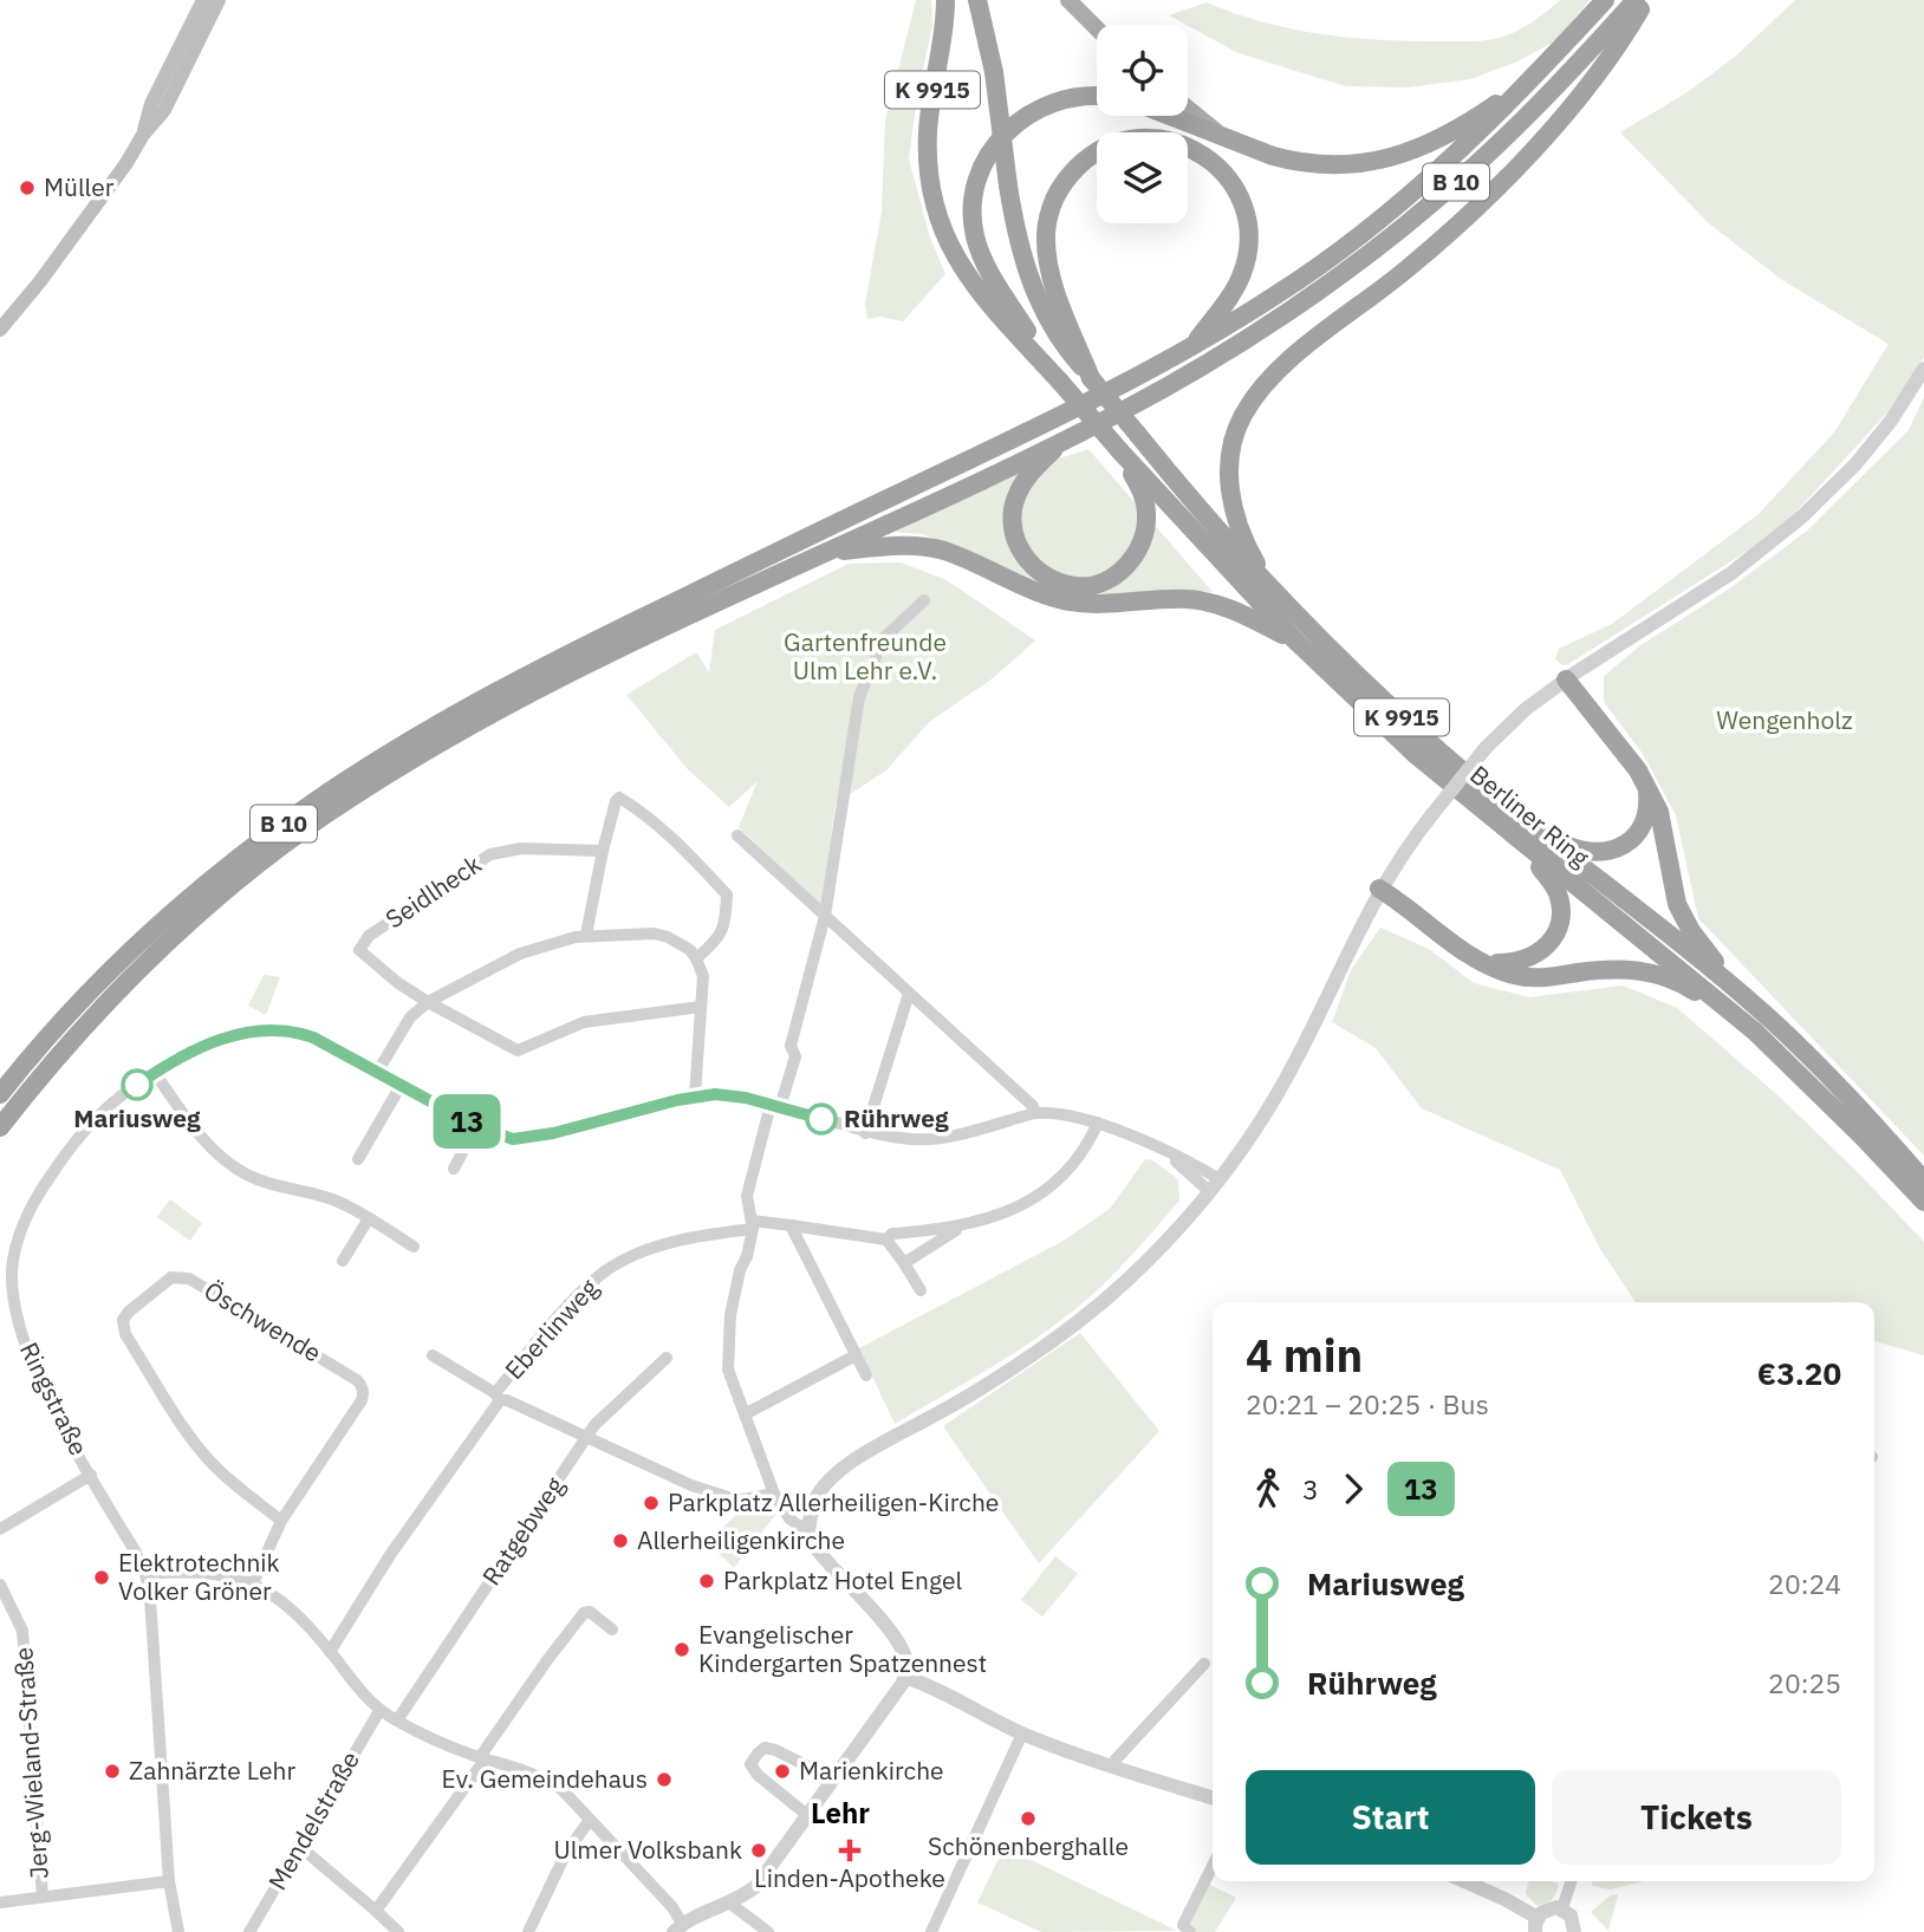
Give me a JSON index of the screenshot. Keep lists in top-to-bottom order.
{
  "streets": {
    "highway": ["K 9915", "B 10", "Berliner Ring"],
    "street": [
      "Seidlheck",
      "Öschwende",
      "Eberlinweg",
      "Ringstraße",
      "Ratgebweg",
      "Jerg-Wieland-Straße",
      "Mendelstraße"
    ]
  },
  "crossings": [
    ["K 9915", "Berliner Ring"]
  ],
  "districts": ["Lehr"],
  "parks": ["Gartenfreunde Ulm Lehr e.V.", "Wengenholz"],
  "places": {
    "other": [
      "Müller",
      "Mariusweg",
      "Rührweg",
      "Parkplatz Allerheiligen-Kirche",
      "Allerheiligenkirche",
      "Elektrotechnik Volker Gröner",
      "Parkplatz Hotel Engel",
      "Evangelischer Kindergarten Spatzennest",
      "Zahnärzte Lehr",
      "Marienkirche",
      "Ev. Gemeindehaus",
      "Schönenberghalle",
      "Ulmer Volksbank"
    ],
    "health": ["Linden-Apotheke"]
  },
  "lines": ["bus line 13"],
  "page": {
    "on_map": "13",
    "heading": ["4 min", "20:21 – 20:25 · Bus", "€3.20"],
    "legs": ["3", "13"],
    "list": [
      {
        "name": "Mariusweg",
        "value": "20:24"
      },
      {
        "name": "Rührweg",
        "value": "20:25"
      }
    ],
    "buttons": ["Start", "Tickets"]
  }
}
